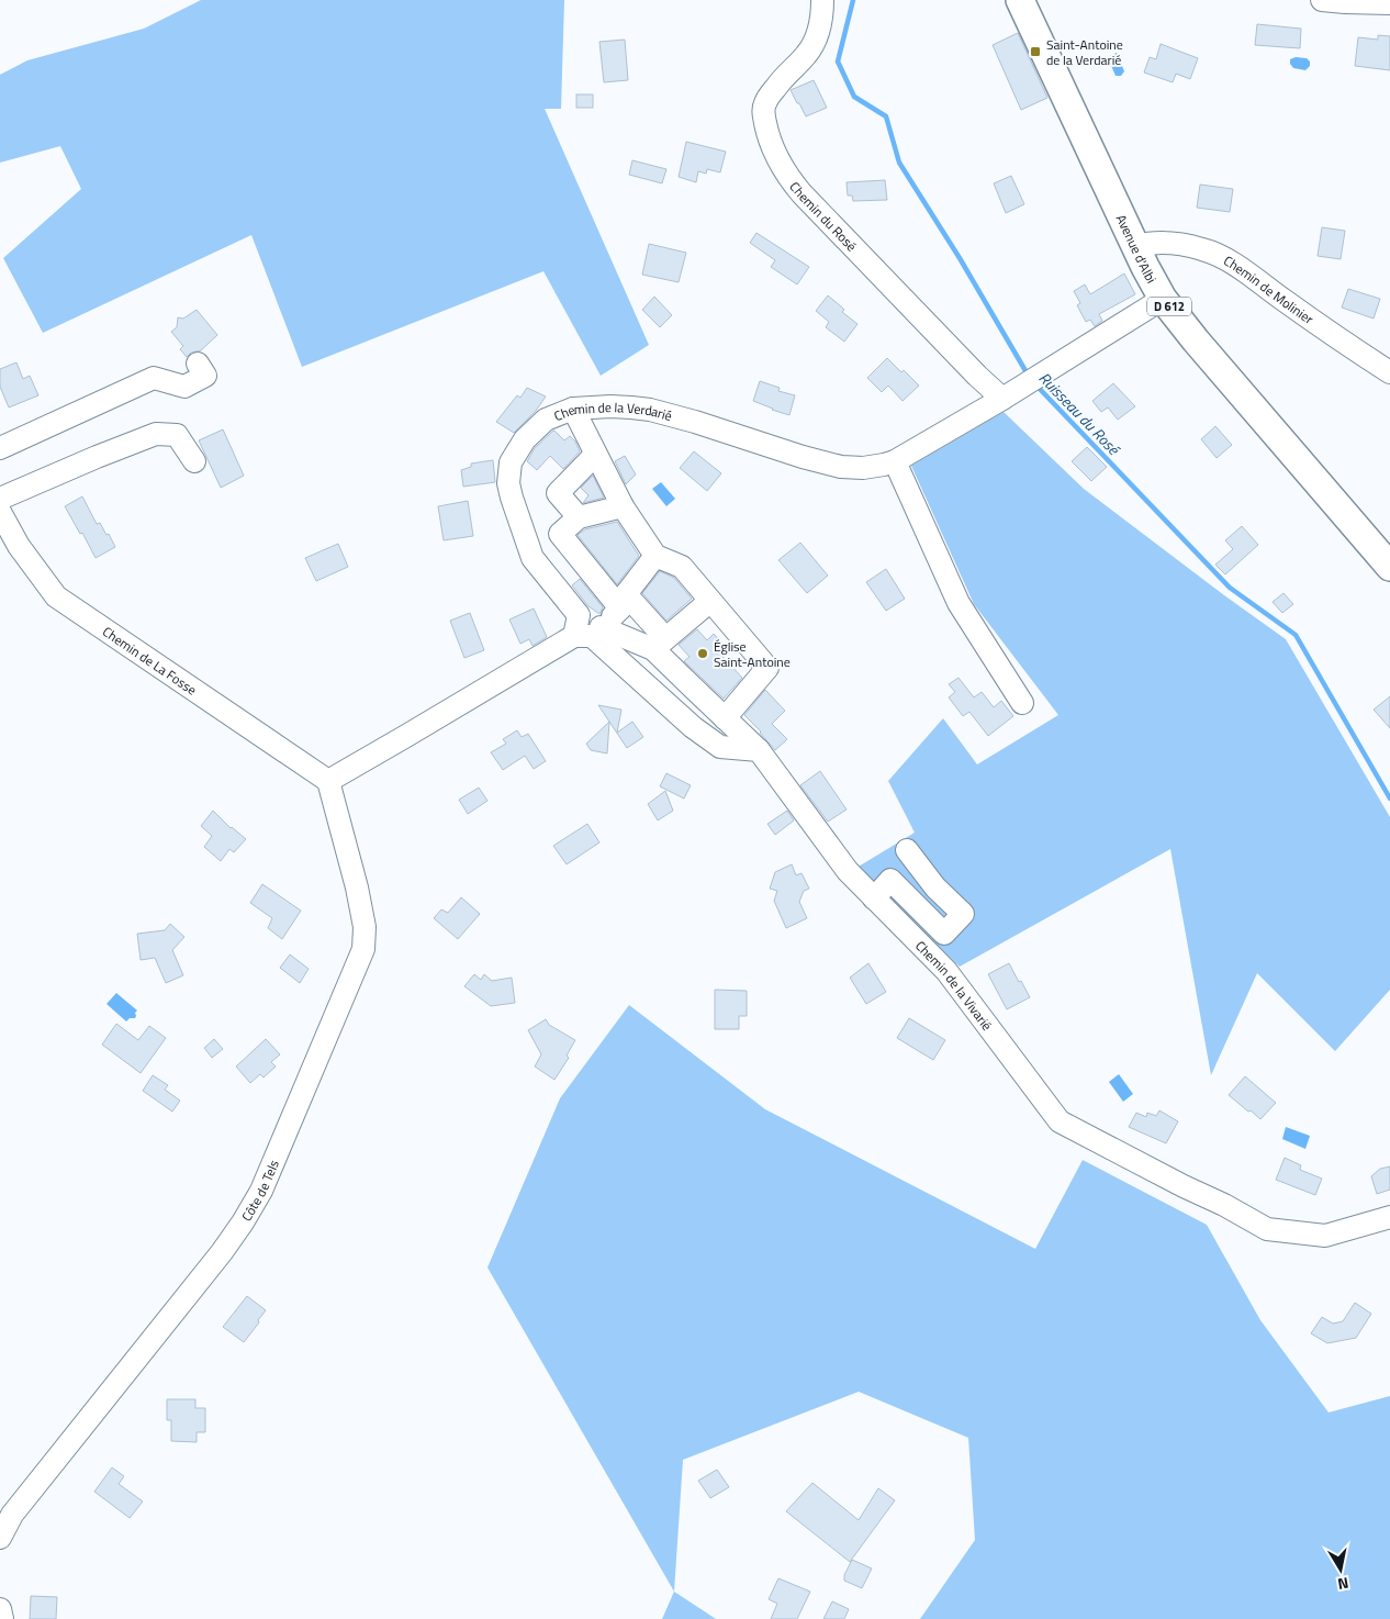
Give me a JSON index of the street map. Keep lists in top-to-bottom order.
{
  "streets": {
    "main road": ["Avenue d'Albi", "D 612"],
    "street": [
      "Chemin du Rosé",
      "Chemin de Molinier",
      "Chemin de la Verdarié",
      "Chemin de La Fosse",
      "Chemin de la Vivarié",
      "Côte de Tels"
    ]
  },
  "crossings": [
    ["Chemin du Rosé", "Chemin de la Verdarié"],
    ["Avenue d'Albi", "Chemin de Molinier"],
    ["Avenue d'Albi", "Chemin de la Verdarié"],
    ["Chemin de La Fosse", "Côte de Tels"]
  ],
  "water": ["Ruisseau du Rosé"],
  "places": {
    "transit": ["Saint-Antoine de la Verdarié"],
    "other": ["Église Saint-Antoine"]
  },
  "north": "bottom"
}
